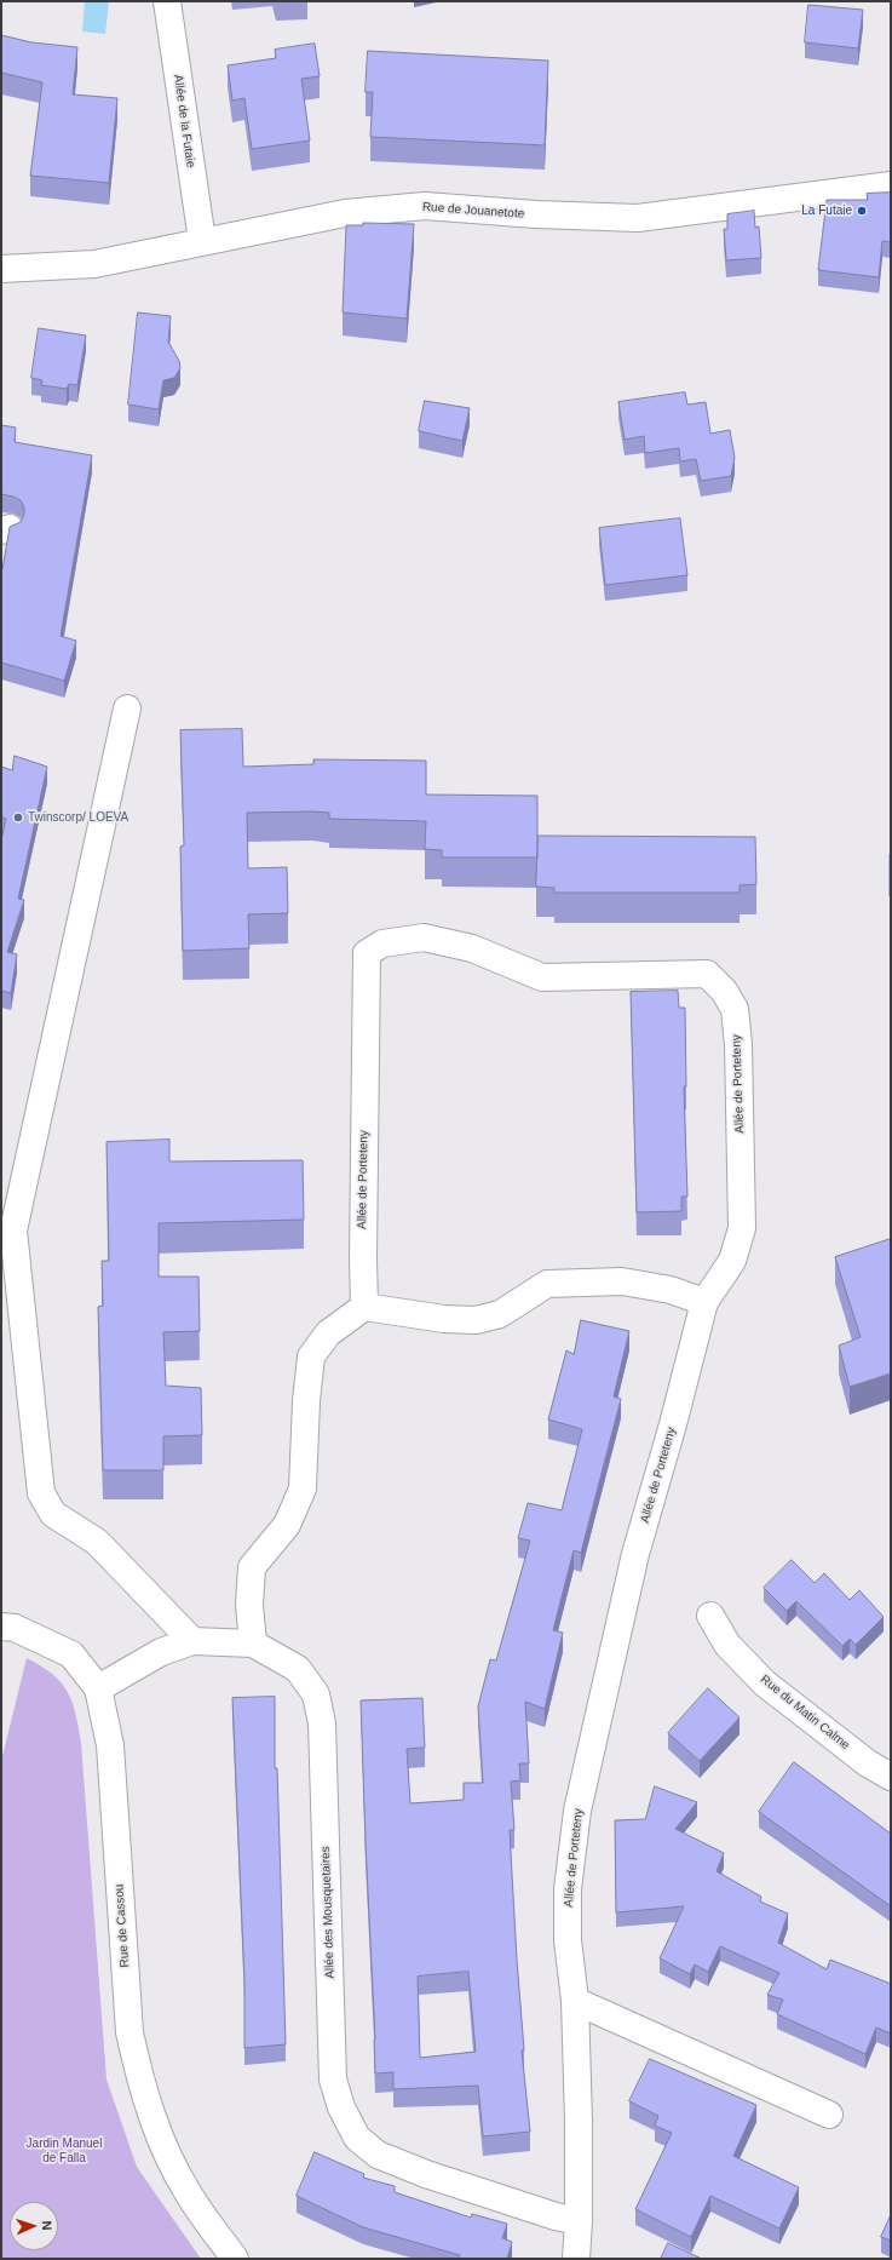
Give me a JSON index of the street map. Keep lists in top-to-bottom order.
{
  "streets": {
    "street": [
      "Allée de la Futaie",
      "Rue de Jouanetote",
      "Allée de Porteteny",
      "Rue du Matin Calme",
      "Allée des Mousquetaires",
      "Rue de Cassou"
    ]
  },
  "crossings": [
    ["Allée de la Futaie", "Rue de Jouanetote"],
    ["Allée de Porteteny", "Allée des Mousquetaires"],
    ["Allée des Mousquetaires", "Rue de Cassou"]
  ],
  "parks": ["Jardin Manuel de Falla"],
  "places": ["La Futaie", "Twinscorp/ LOEVA"],
  "north": "right"
}
